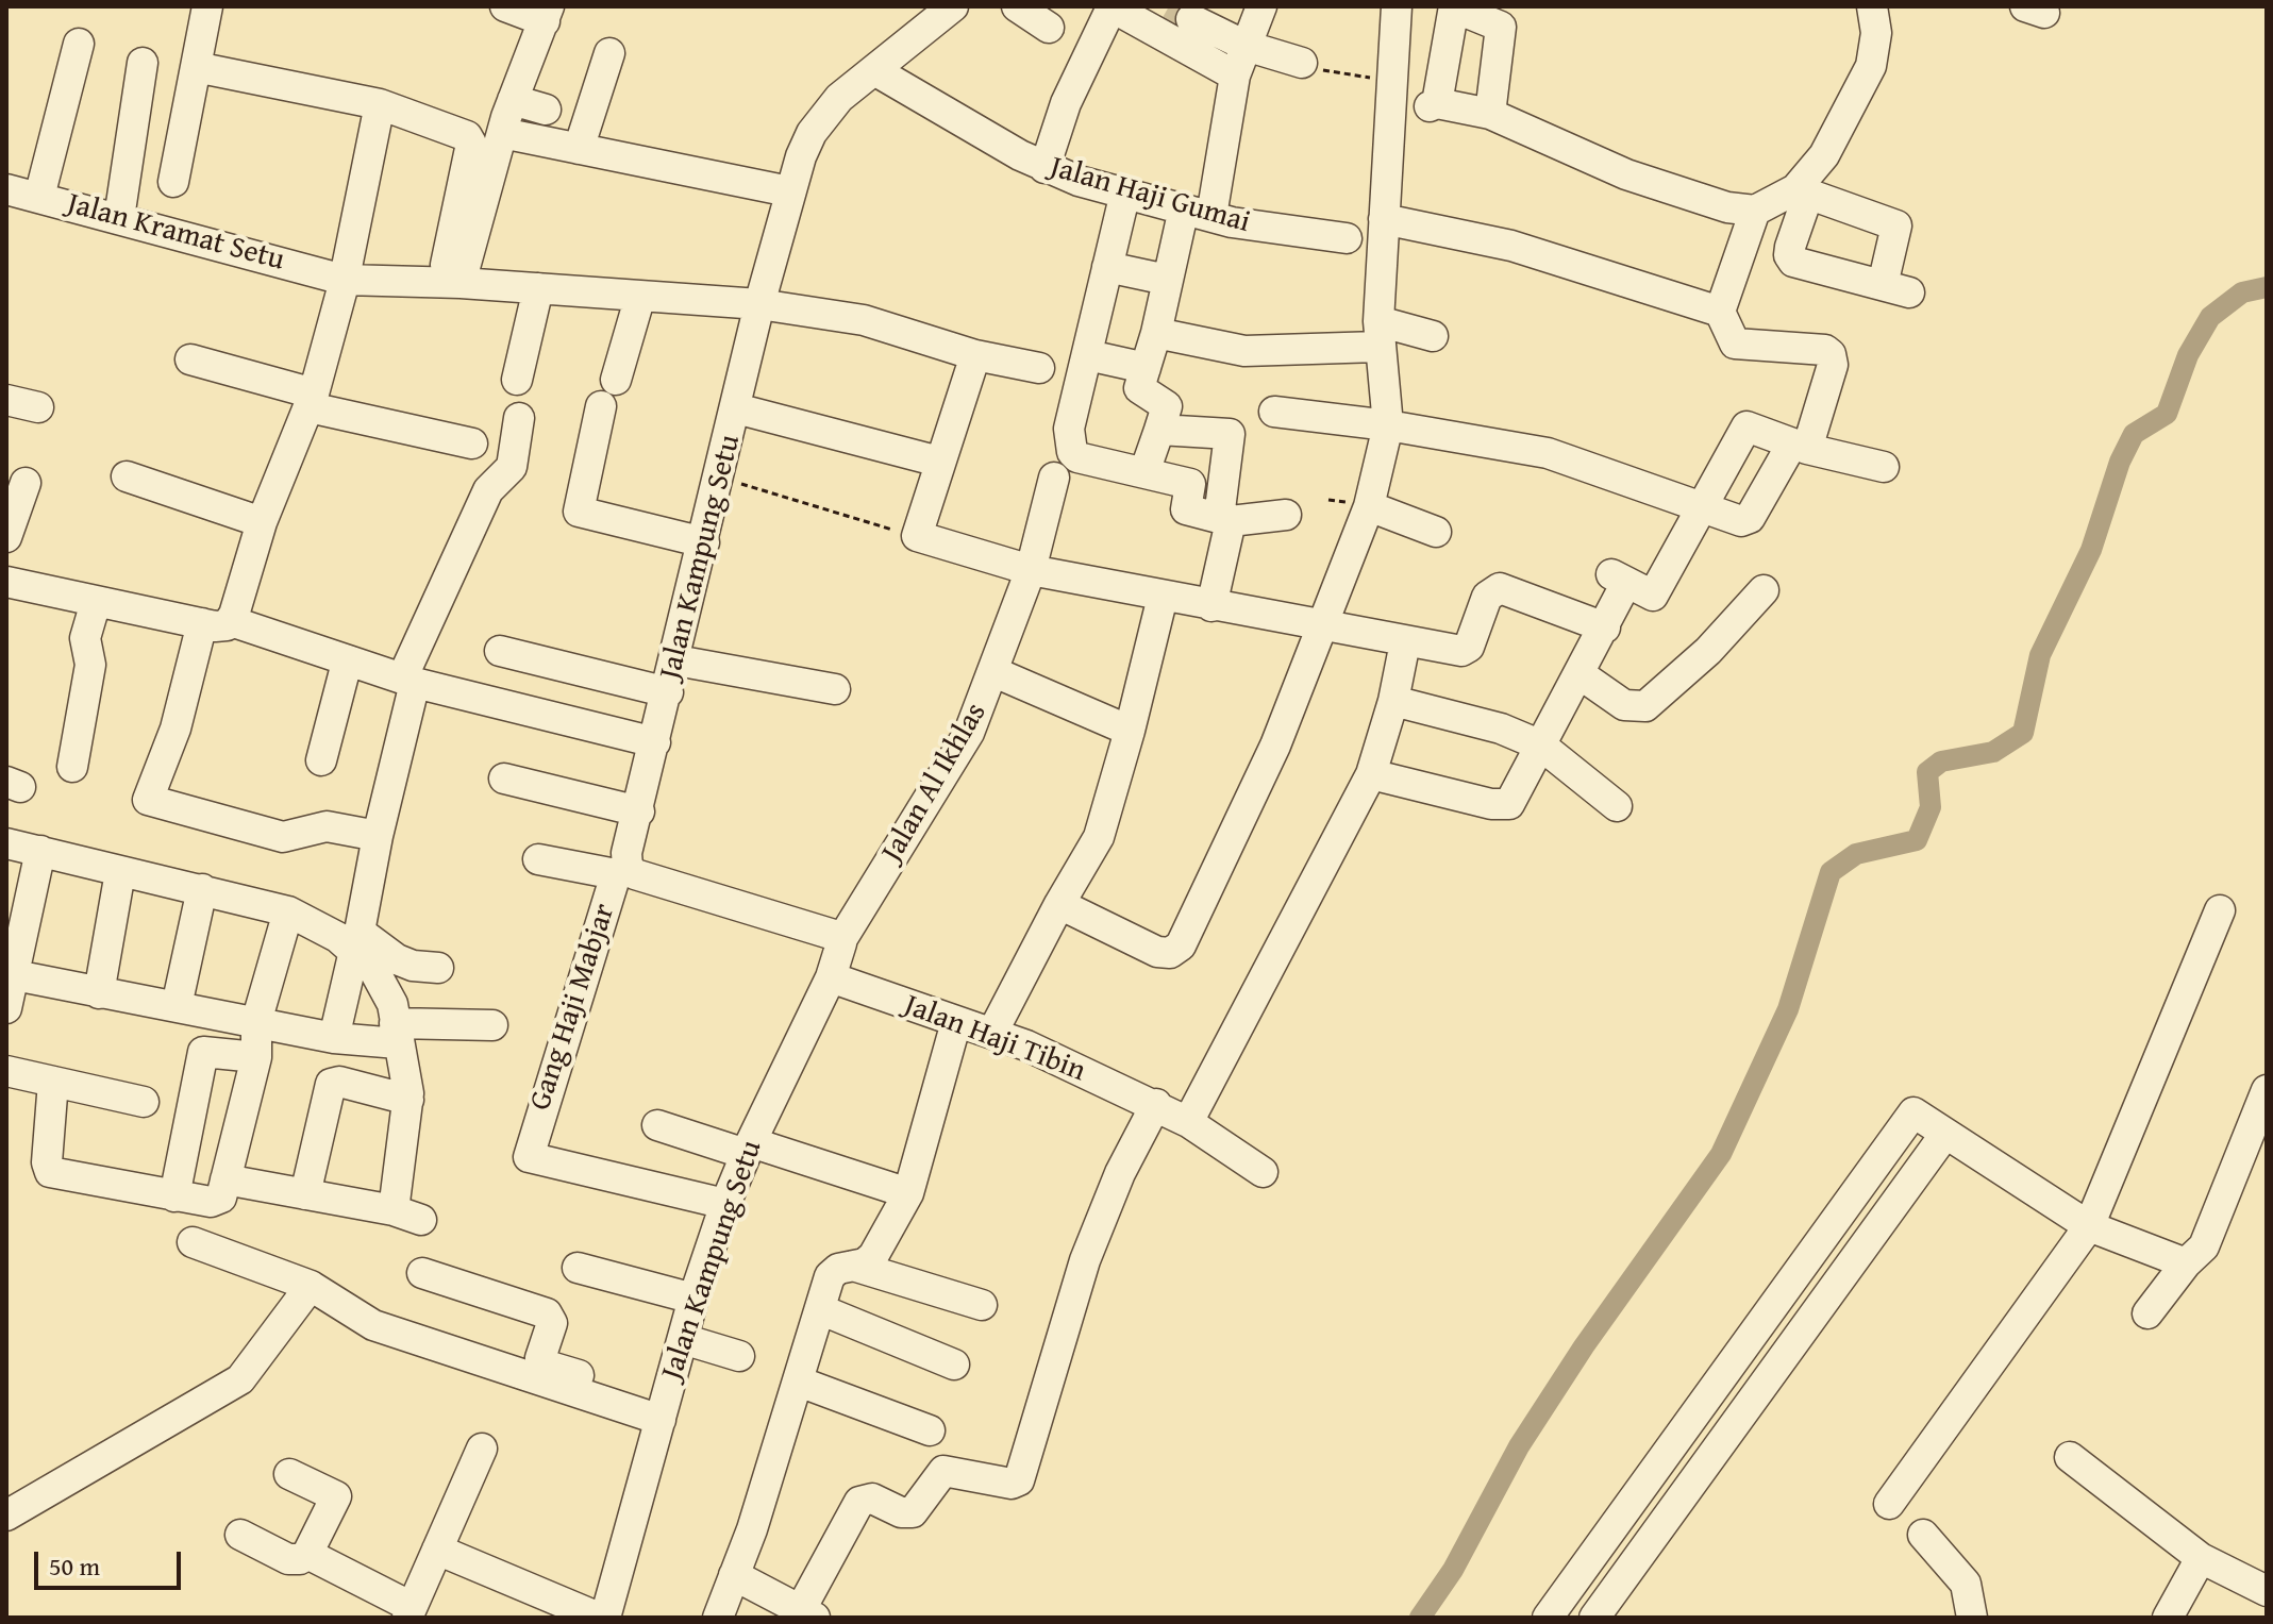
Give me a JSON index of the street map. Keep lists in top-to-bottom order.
{
  "streets": {
    "street": [
      "Jalan Haji Gumai",
      "Jalan Kramat Setu",
      "Jalan Kampung Setu",
      "Jalan Al Ikhlas",
      "Gang Haji Mabjar",
      "Jalan Haji Tibin"
    ]
  },
  "crossings": [
    ["Jalan Haji Gumai", "Jalan Kampung Setu"],
    ["Jalan Kampung Setu", "Jalan Al Ikhlas"],
    ["Jalan Kampung Setu", "Gang Haji Mabjar"],
    ["Jalan Kampung Setu", "Jalan Haji Tibin"]
  ],
  "scale_bar": "50 m"
}
